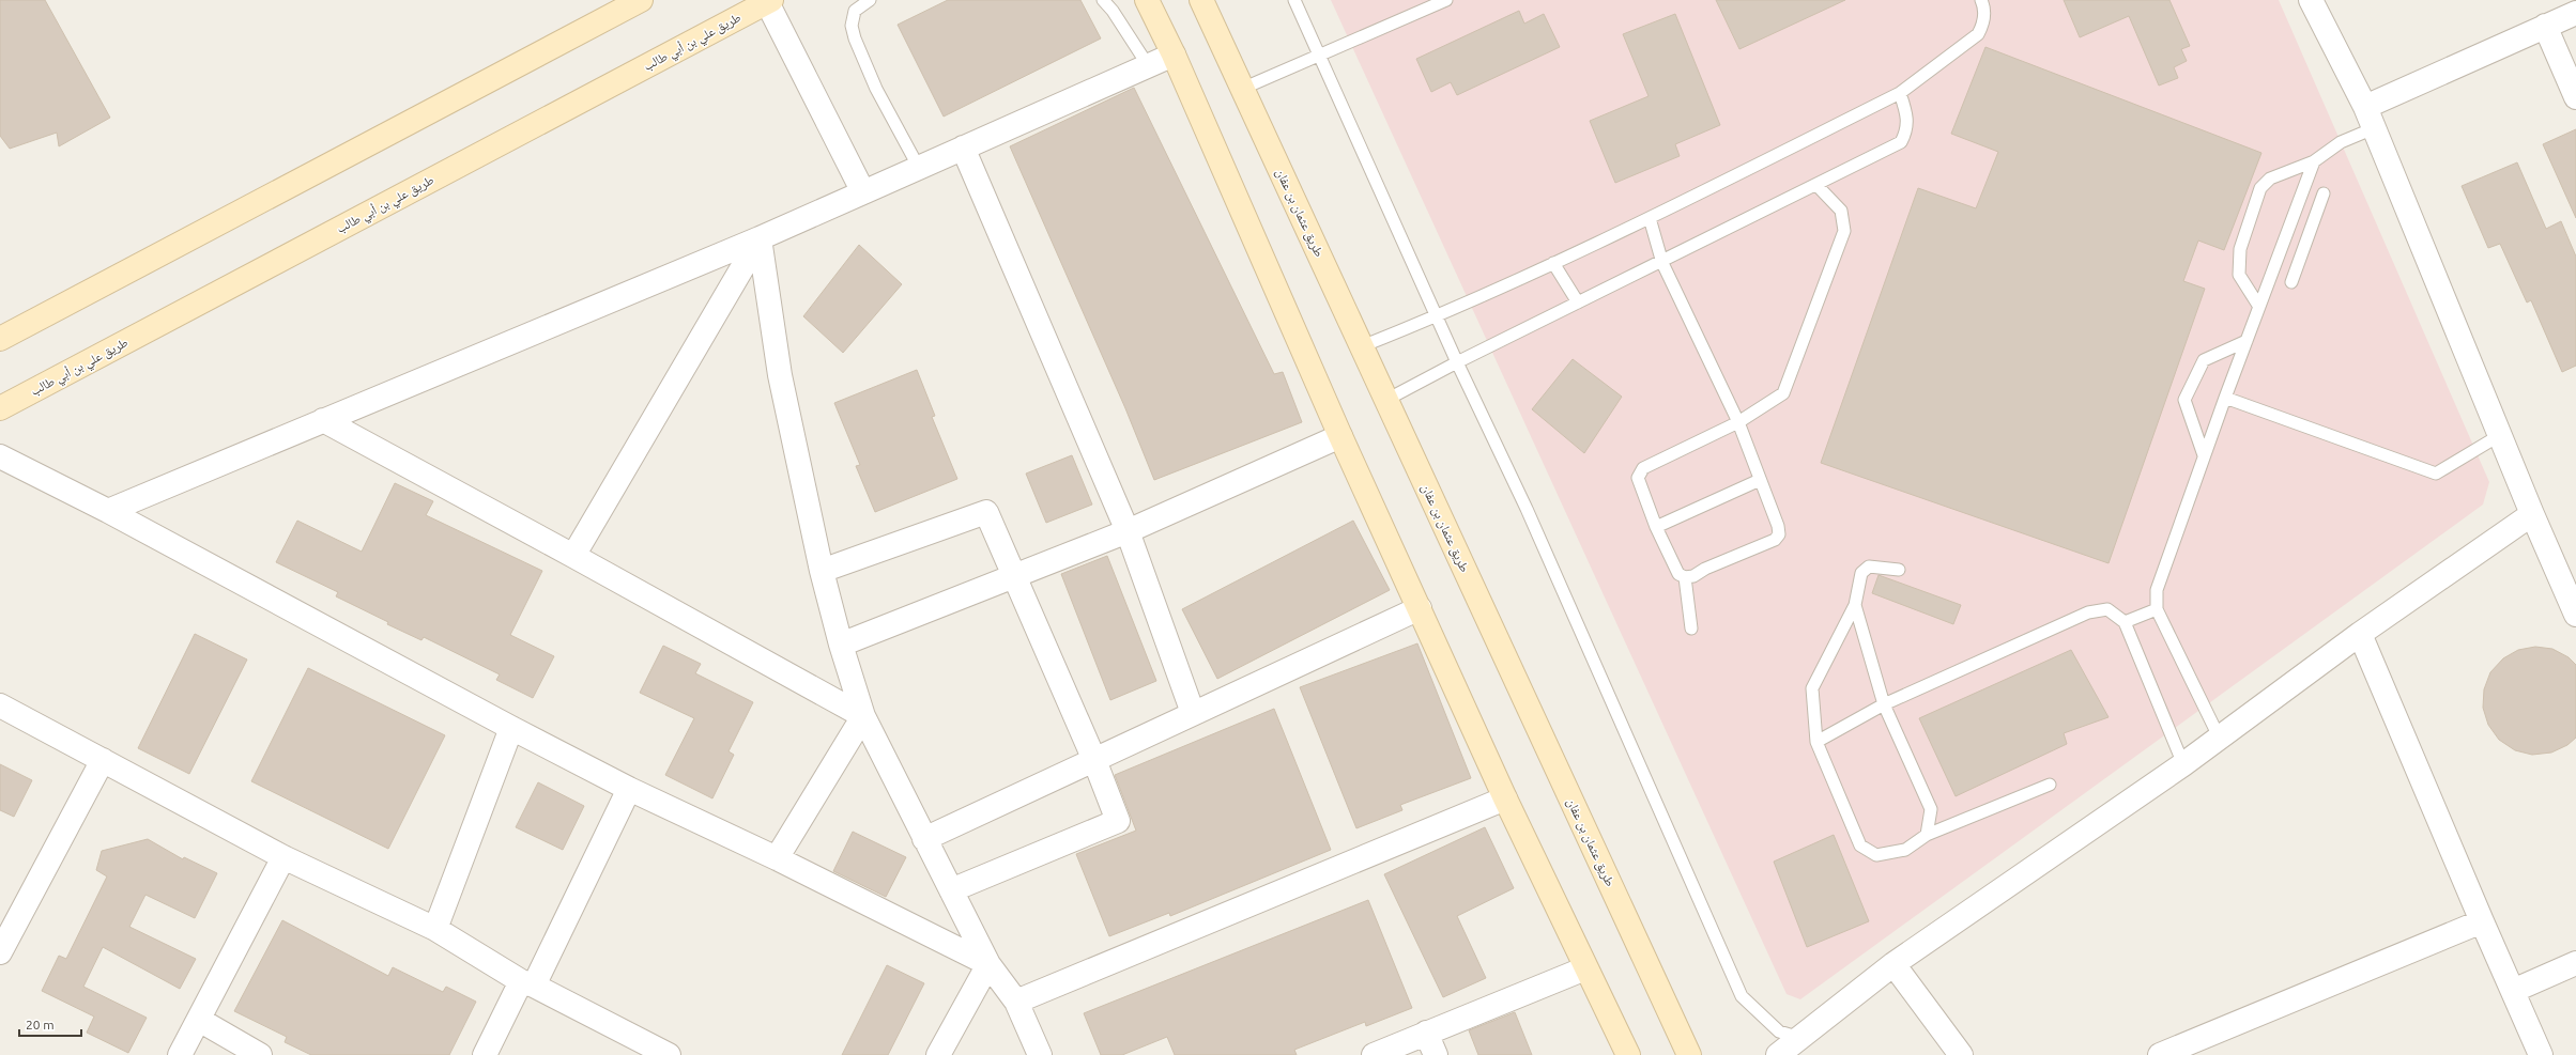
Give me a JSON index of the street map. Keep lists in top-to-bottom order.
{
  "streets": {
    "main road": ["طريق علي بن أبي طالب", "طريق عثمان بن عفان"]
  },
  "scale_bar": "20 m"
}
